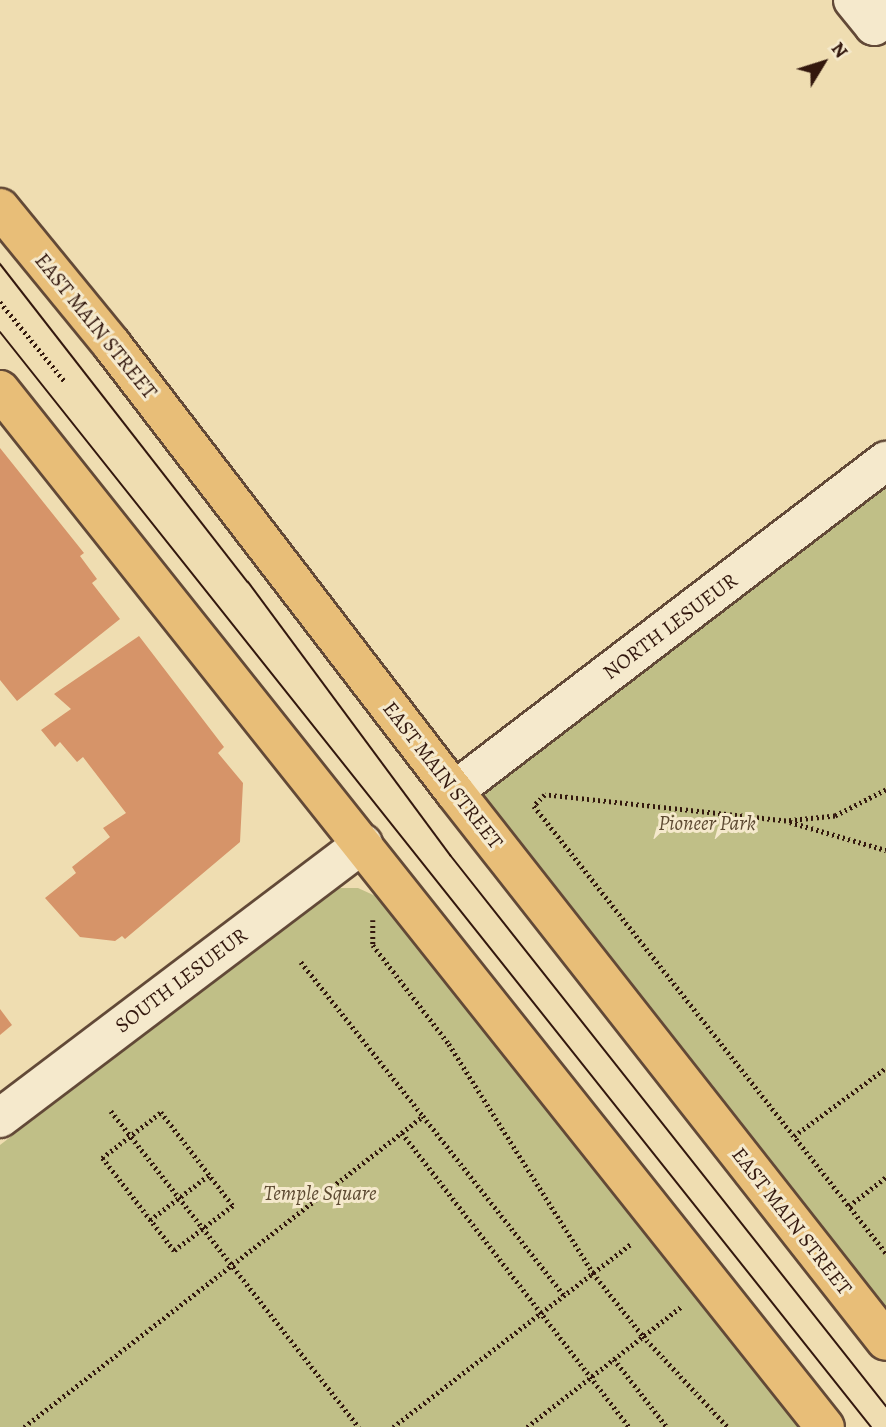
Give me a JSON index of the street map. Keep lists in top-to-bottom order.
{
  "streets": {
    "main road": ["EAST MAIN STREET"],
    "street": ["NORTH LESUEUR", "SOUTH LESUEUR"]
  },
  "crossings": [
    ["EAST MAIN STREET", "NORTH LESUEUR"]
  ],
  "parks": ["Pioneer Park", "Temple Square"],
  "north": "top right"
}
